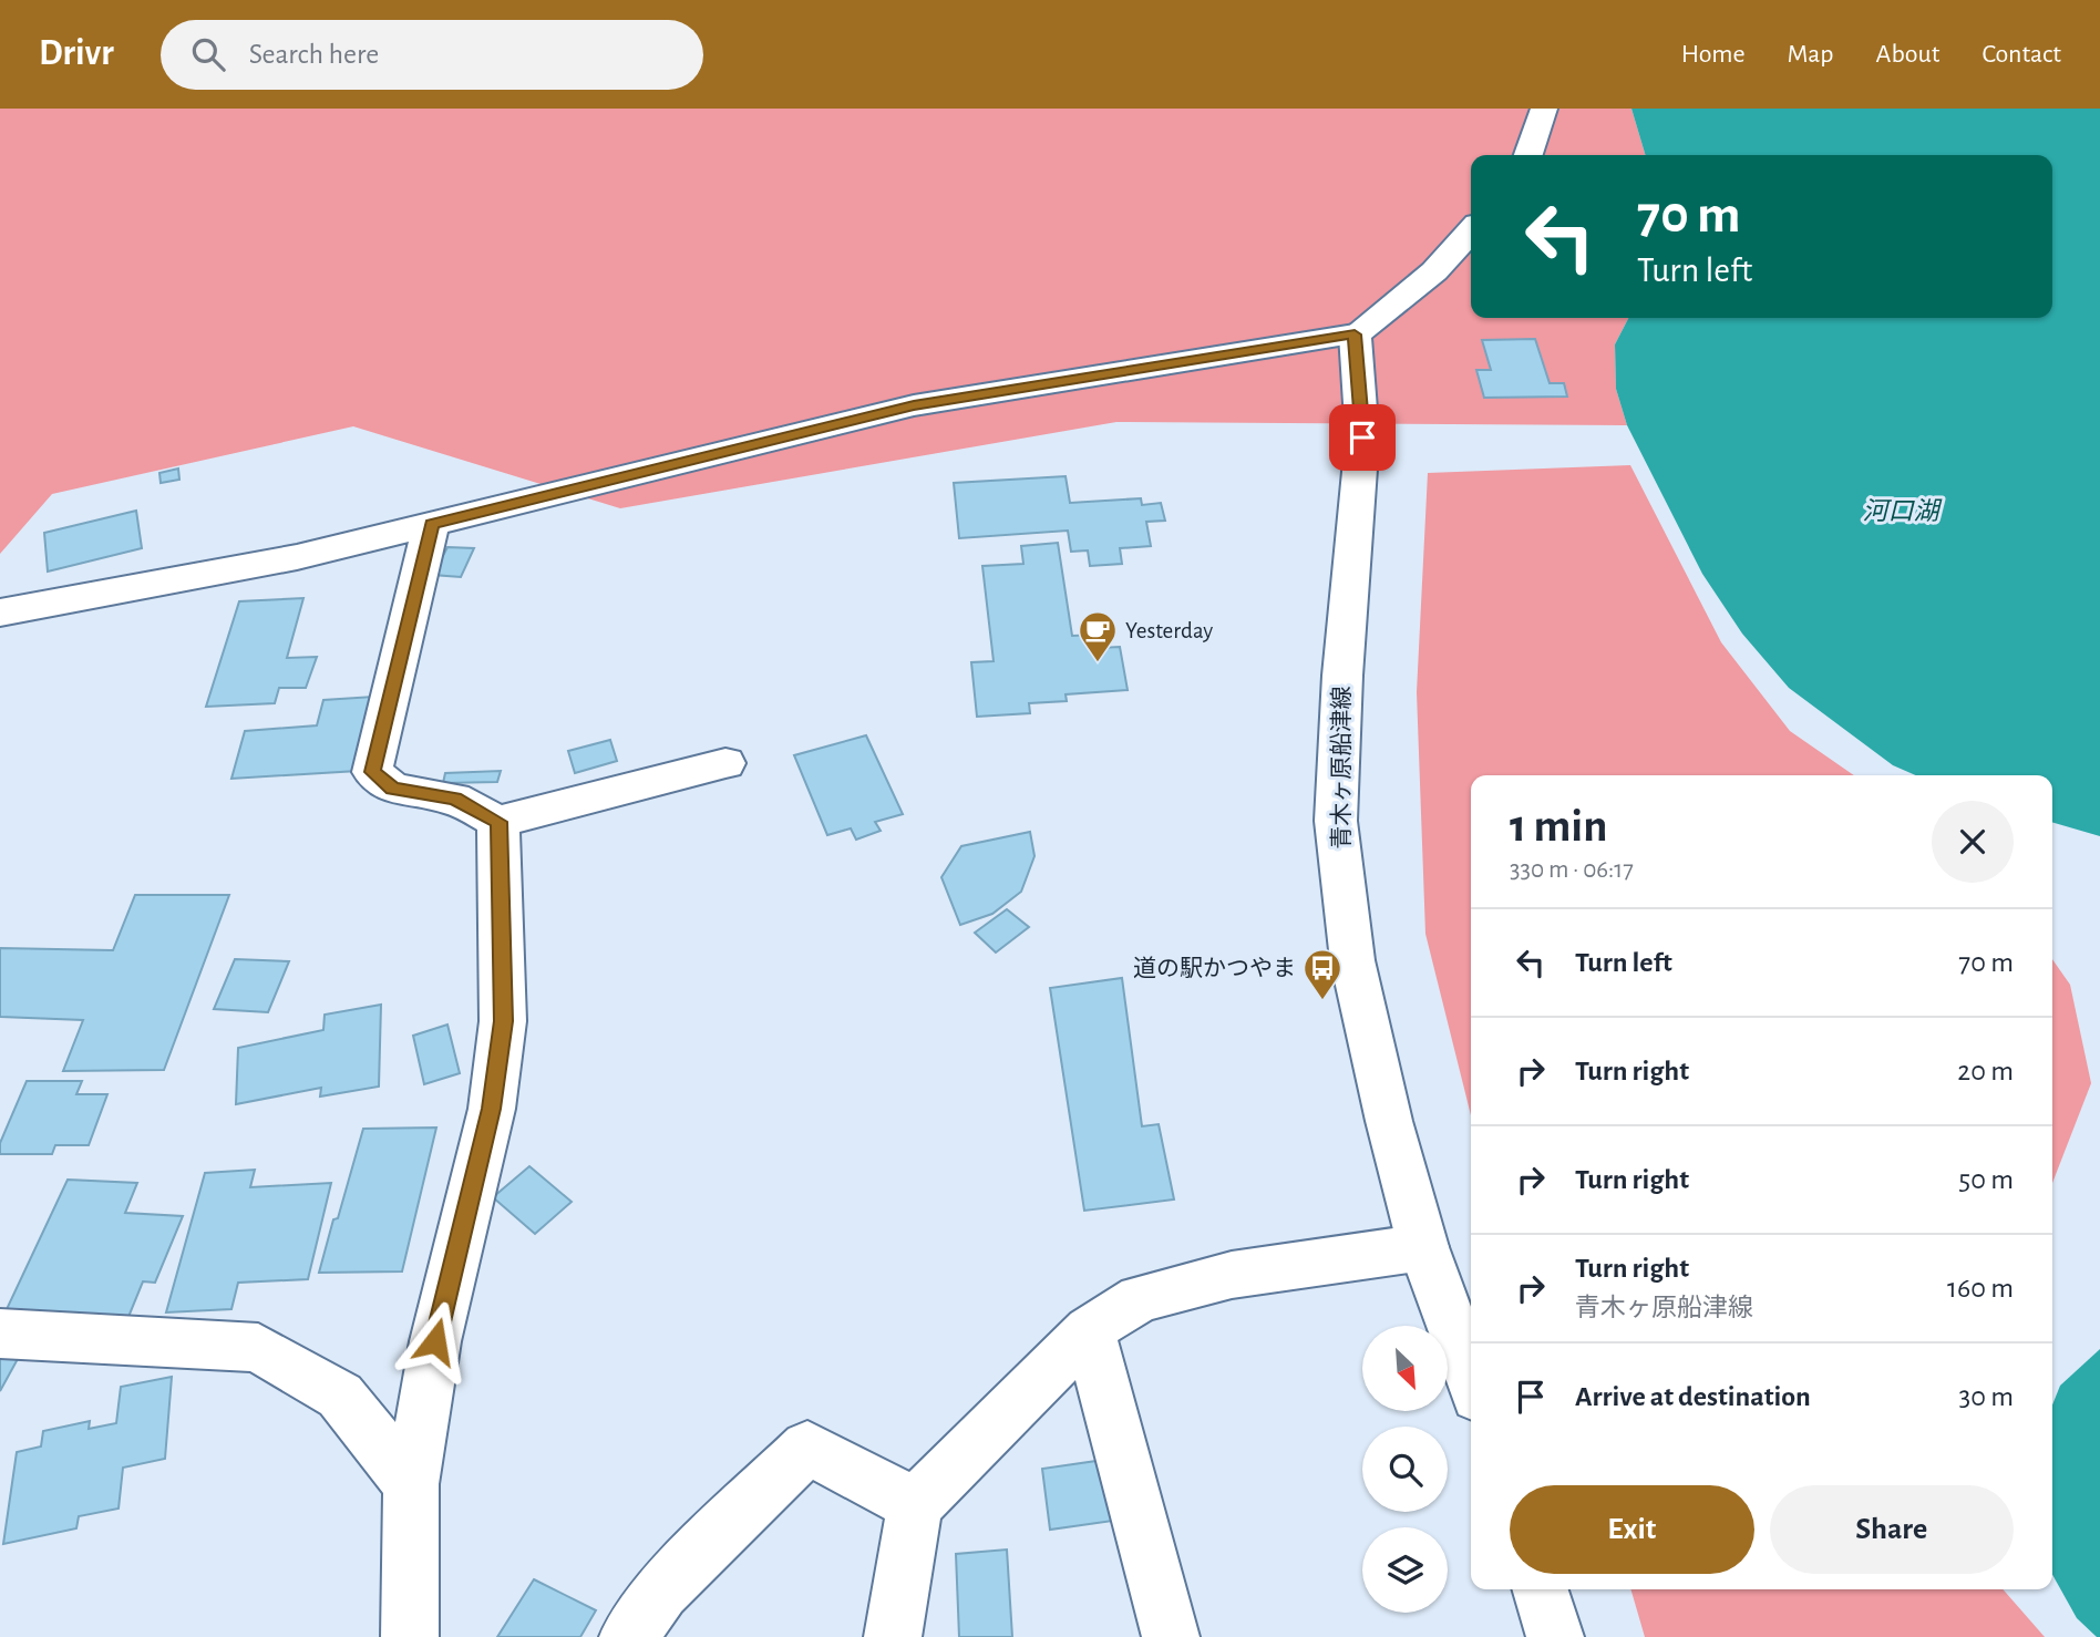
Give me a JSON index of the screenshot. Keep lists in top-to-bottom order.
{
  "streets": {
    "street": ["青木ヶ原船津線"]
  },
  "water": ["河口湖"],
  "places": {
    "cafe": ["Yesterday"],
    "bus stop": ["道の駅かつやま"]
  },
  "north": "bottom right",
  "page": {
    "header": "Drivr",
    "search": "Search here",
    "nav": [
      "Home",
      "Map",
      "About",
      "Contact"
    ],
    "turn": ["70 m", "Turn left"],
    "heading": ["1 min", "330 m · 06:17"],
    "list": [
      {
        "name": "Turn left",
        "value": "70 m"
      },
      {
        "name": "Turn right",
        "value": "20 m"
      },
      {
        "name": "Turn right",
        "value": "50 m"
      },
      {
        "name": "Turn right",
        "note": "青木ヶ原船津線",
        "value": "160 m"
      },
      {
        "name": "Arrive at destination",
        "value": "30 m"
      }
    ],
    "buttons": ["Exit", "Share"]
  }
}
